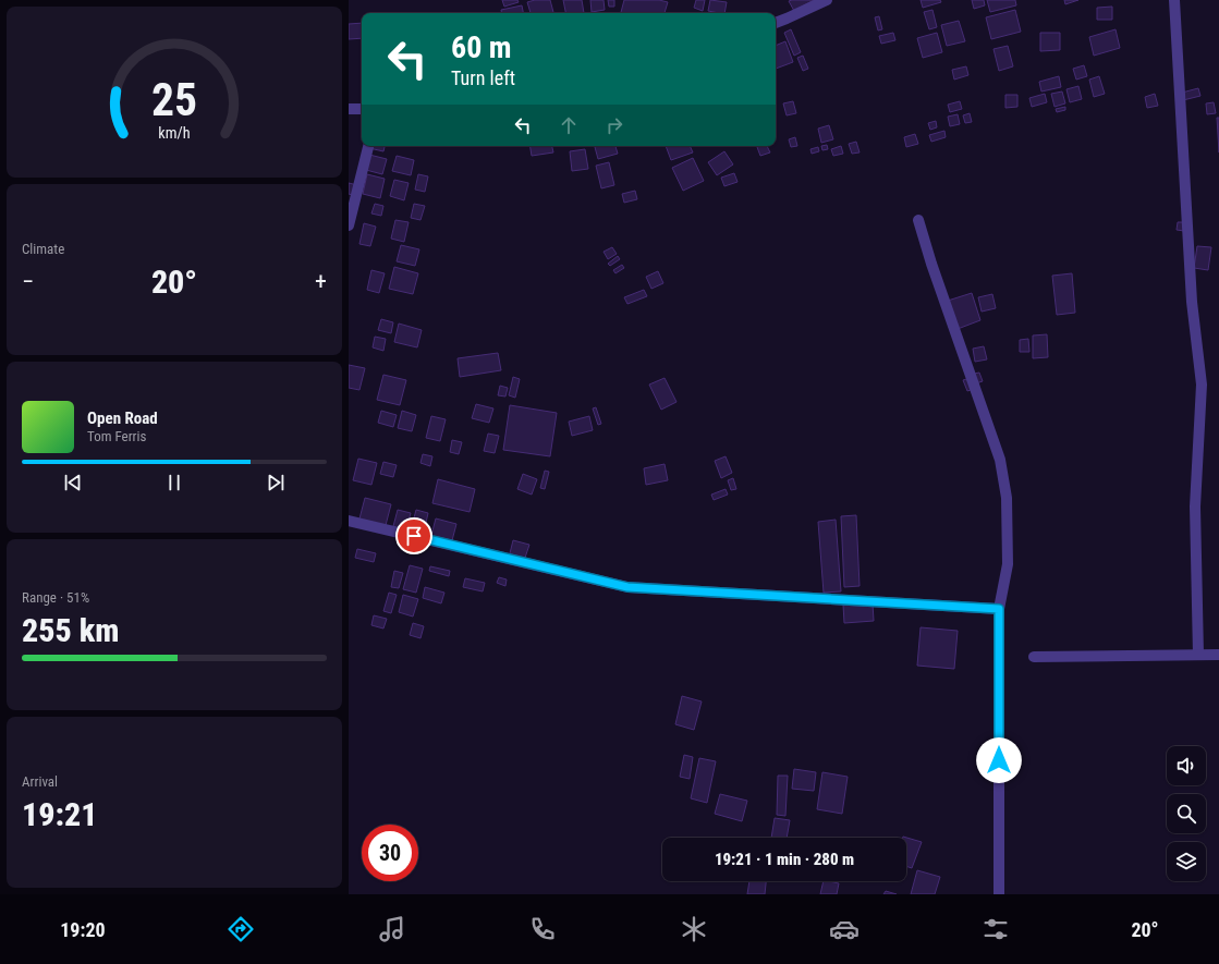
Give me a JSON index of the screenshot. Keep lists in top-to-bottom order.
{
  "page": {
    "turn": ["60 m", "Turn left"],
    "tile": [
      "Climate",
      ["Range · 51%", "255 km"],
      ["Arrival", "19:21"]
    ],
    "heat": ["−", "20°", "+"],
    "song": ["Open Road", "Tom Ferris"],
    "limit": "30",
    "trip": "19:21 · 1 min · 280 m",
    "tabs": ["19:20", "20°"],
    "gauge": ["25", "km/h"]
  }
}
